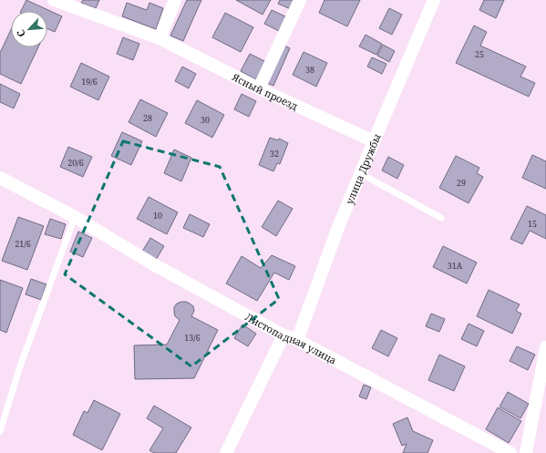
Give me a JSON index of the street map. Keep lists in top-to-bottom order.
{
  "streets": {
    "street": ["Ясный проезд", "улица Дружбы", "Листопадная улица"]
  },
  "crossings": [
    ["Ясный проезд", "улица Дружбы"],
    ["улица Дружбы", "Листопадная улица"]
  ],
  "house_numbers": [
    "25",
    "38",
    "19/6",
    "28",
    "30",
    "32",
    "20/6",
    "29",
    "10",
    "15",
    "21/6",
    "31А",
    "13/6"
  ],
  "north": "bottom left"
}
